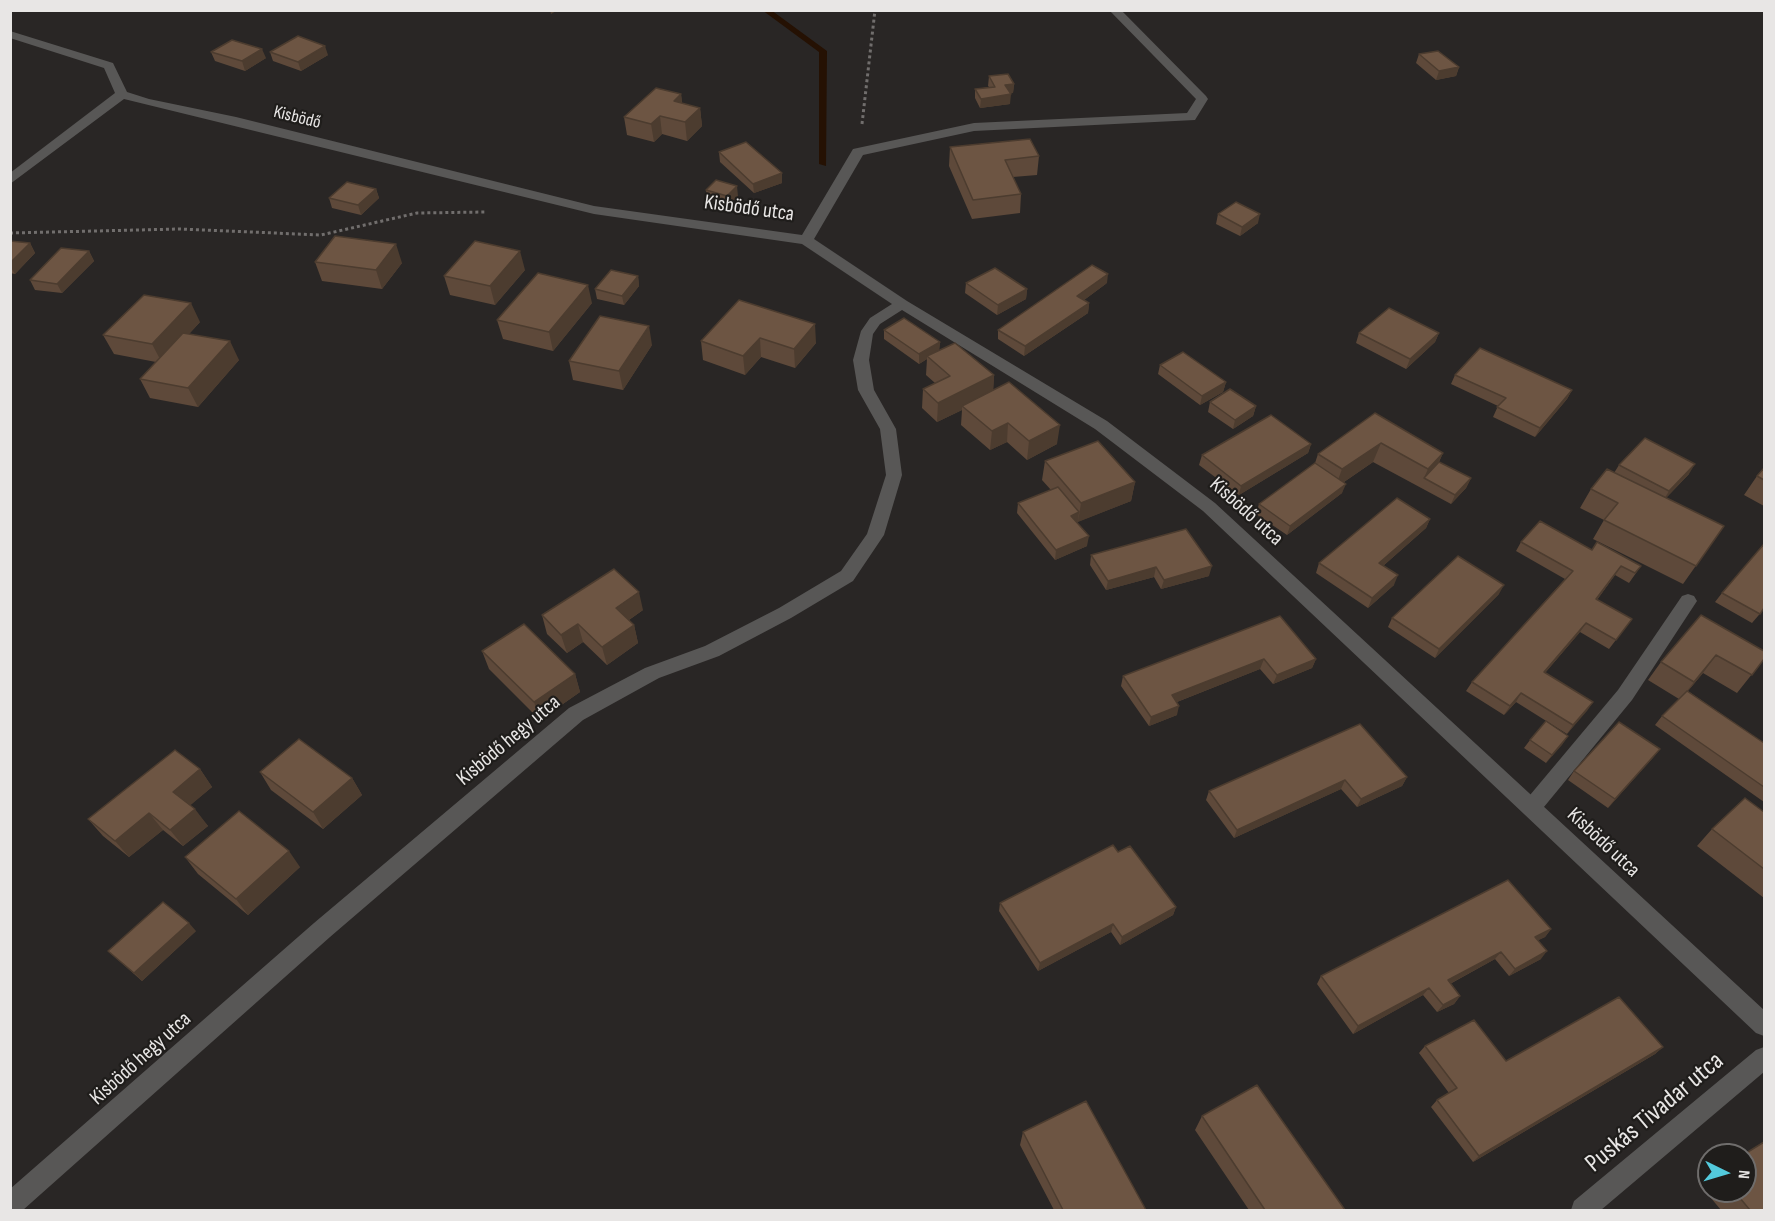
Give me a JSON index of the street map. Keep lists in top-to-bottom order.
{
  "streets": {
    "street": [
      "Kisbödő",
      "Kisbödő utca",
      "Kisbödő hegy utca",
      "Puskás Tivadar utca"
    ]
  },
  "crossings": [
    ["Kisbödő", "Kisbödő utca"],
    ["Kisbödő utca", "Kisbödő hegy utca"]
  ],
  "north": "right"
}
